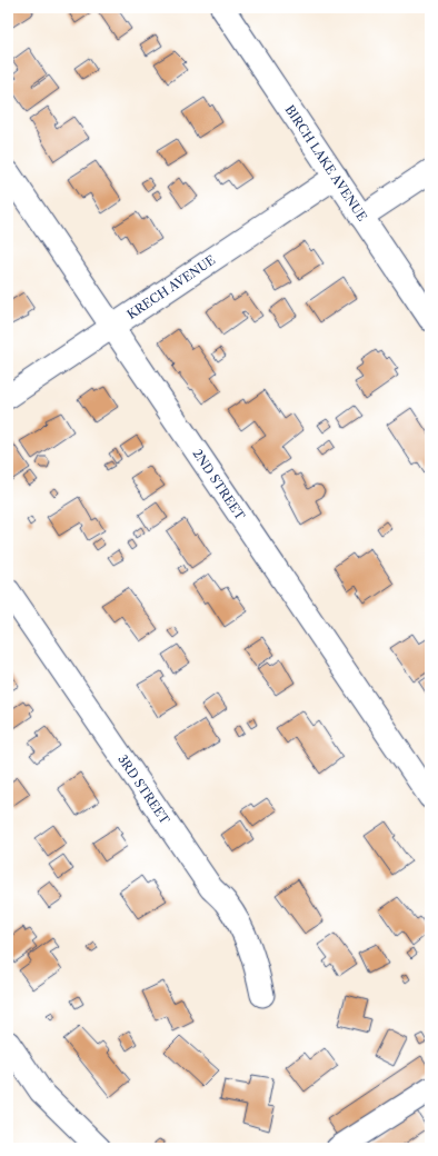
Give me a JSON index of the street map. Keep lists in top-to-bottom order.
{
  "streets": {
    "street": [
      "BIRCH LAKE AVENUE",
      "KRECH AVENUE",
      "2ND STREET",
      "3RD STREET"
    ]
  },
  "crossings": [
    ["BIRCH LAKE AVENUE", "KRECH AVENUE"],
    ["KRECH AVENUE", "2ND STREET"]
  ]
}
